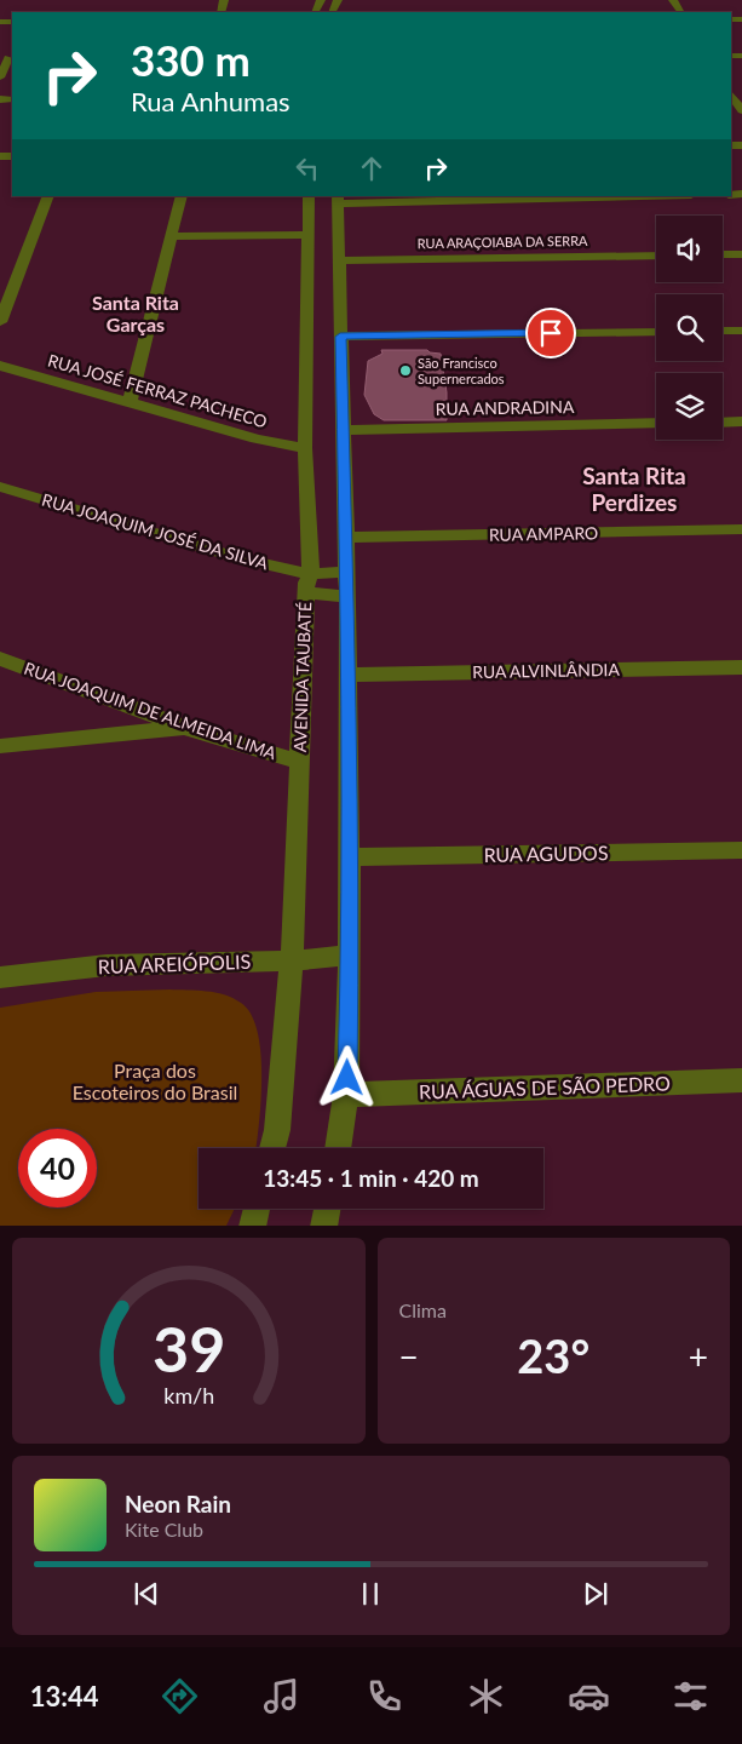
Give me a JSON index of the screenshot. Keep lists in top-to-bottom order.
{
  "streets": {
    "street": [
      "RUA ARAÇOIABA DA SERRA",
      "RUA JOSÉ FERRAZ PACHECO",
      "RUA ANDRADINA",
      "RUA JOAQUIM JOSÉ DA SILVA",
      "RUA AMPARO",
      "RUA ALVINLÂNDIA",
      "AVENIDA TAUBATÉ",
      "RUA JOAQUIM DE ALMEIDA LIMA",
      "RUA AGUDOS",
      "RUA AREIÓPOLIS",
      "RUA ÁGUAS DE SÃO PEDRO"
    ]
  },
  "crossings": [
    ["RUA ARAÇOIABA DA SERRA", "AVENIDA TAUBATÉ"],
    ["RUA JOSÉ FERRAZ PACHECO", "AVENIDA TAUBATÉ"],
    ["RUA ANDRADINA", "AVENIDA TAUBATÉ"],
    ["RUA JOAQUIM JOSÉ DA SILVA", "AVENIDA TAUBATÉ"],
    ["RUA AMPARO", "AVENIDA TAUBATÉ"],
    ["RUA ALVINLÂNDIA", "AVENIDA TAUBATÉ"],
    ["AVENIDA TAUBATÉ", "RUA JOAQUIM DE ALMEIDA LIMA"],
    ["AVENIDA TAUBATÉ", "RUA AGUDOS"],
    ["AVENIDA TAUBATÉ", "RUA AREIÓPOLIS"],
    ["AVENIDA TAUBATÉ", "RUA ÁGUAS DE SÃO PEDRO"]
  ],
  "districts": ["Santa Rita Garças", "Santa Rita Perdizes"],
  "parks": ["Praça dos Escoteiros do Brasil"],
  "places": ["São Francisco Supernercados"],
  "page": {
    "turn": ["330 m", "Rua Anhumas"],
    "limit": "40",
    "trip": "13:45 · 1 min · 420 m",
    "tile": "Clima",
    "heat": ["−", "23°", "+"],
    "song": ["Neon Rain", "Kite Club"],
    "tabs": "13:44",
    "gauge": ["39", "km/h"]
  }
}
